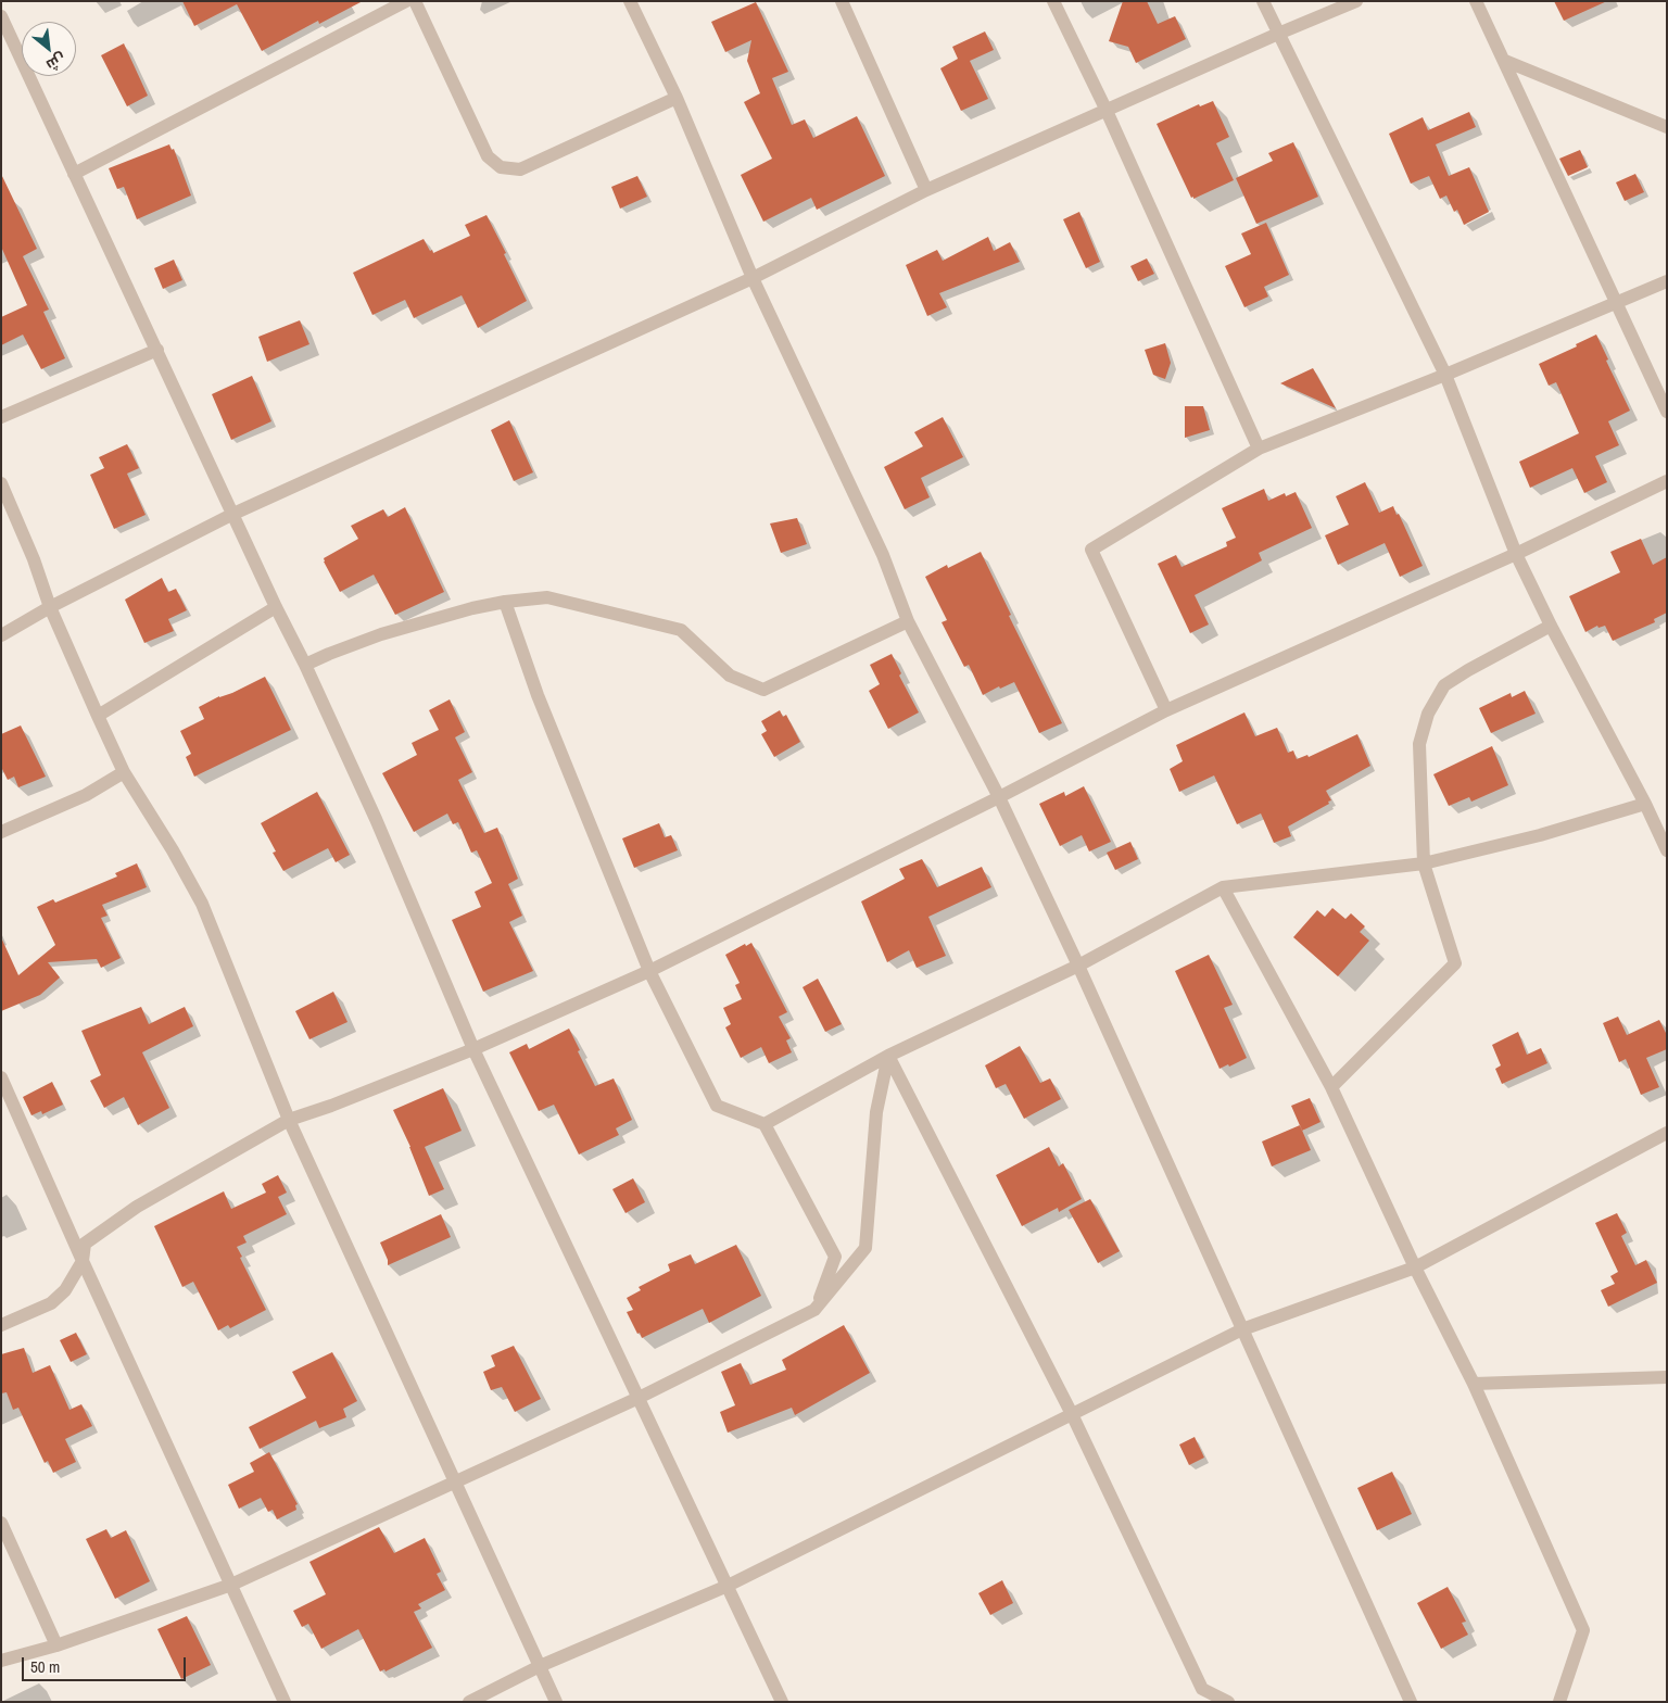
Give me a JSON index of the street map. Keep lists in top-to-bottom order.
{
  "scale_bar": "50 m",
  "north": "bottom right"
}
